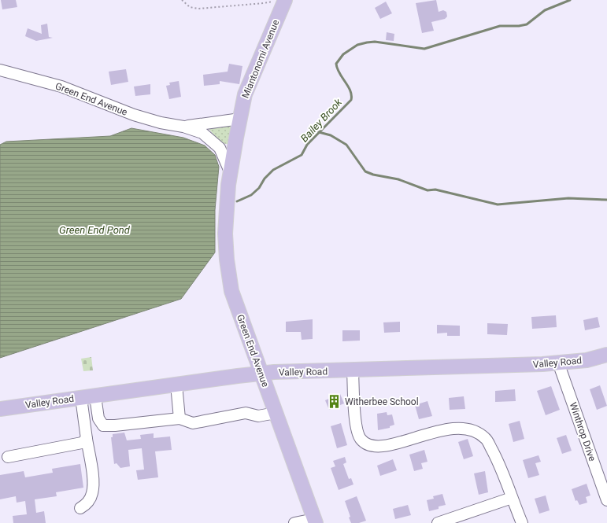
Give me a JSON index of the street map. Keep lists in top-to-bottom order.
{
  "streets": {
    "main road": ["Miantonomi Avenue", "Green End Avenue", "Valley Road"],
    "street": ["Winthrop Drive"]
  },
  "crossings": [
    ["Miantonomi Avenue", "Green End Avenue"],
    ["Green End Avenue", "Valley Road"],
    ["Valley Road", "Winthrop Drive"]
  ],
  "water": ["Bailey Brook", "Green End Pond"],
  "places": {
    "building": ["Witherbee School"]
  }
}
